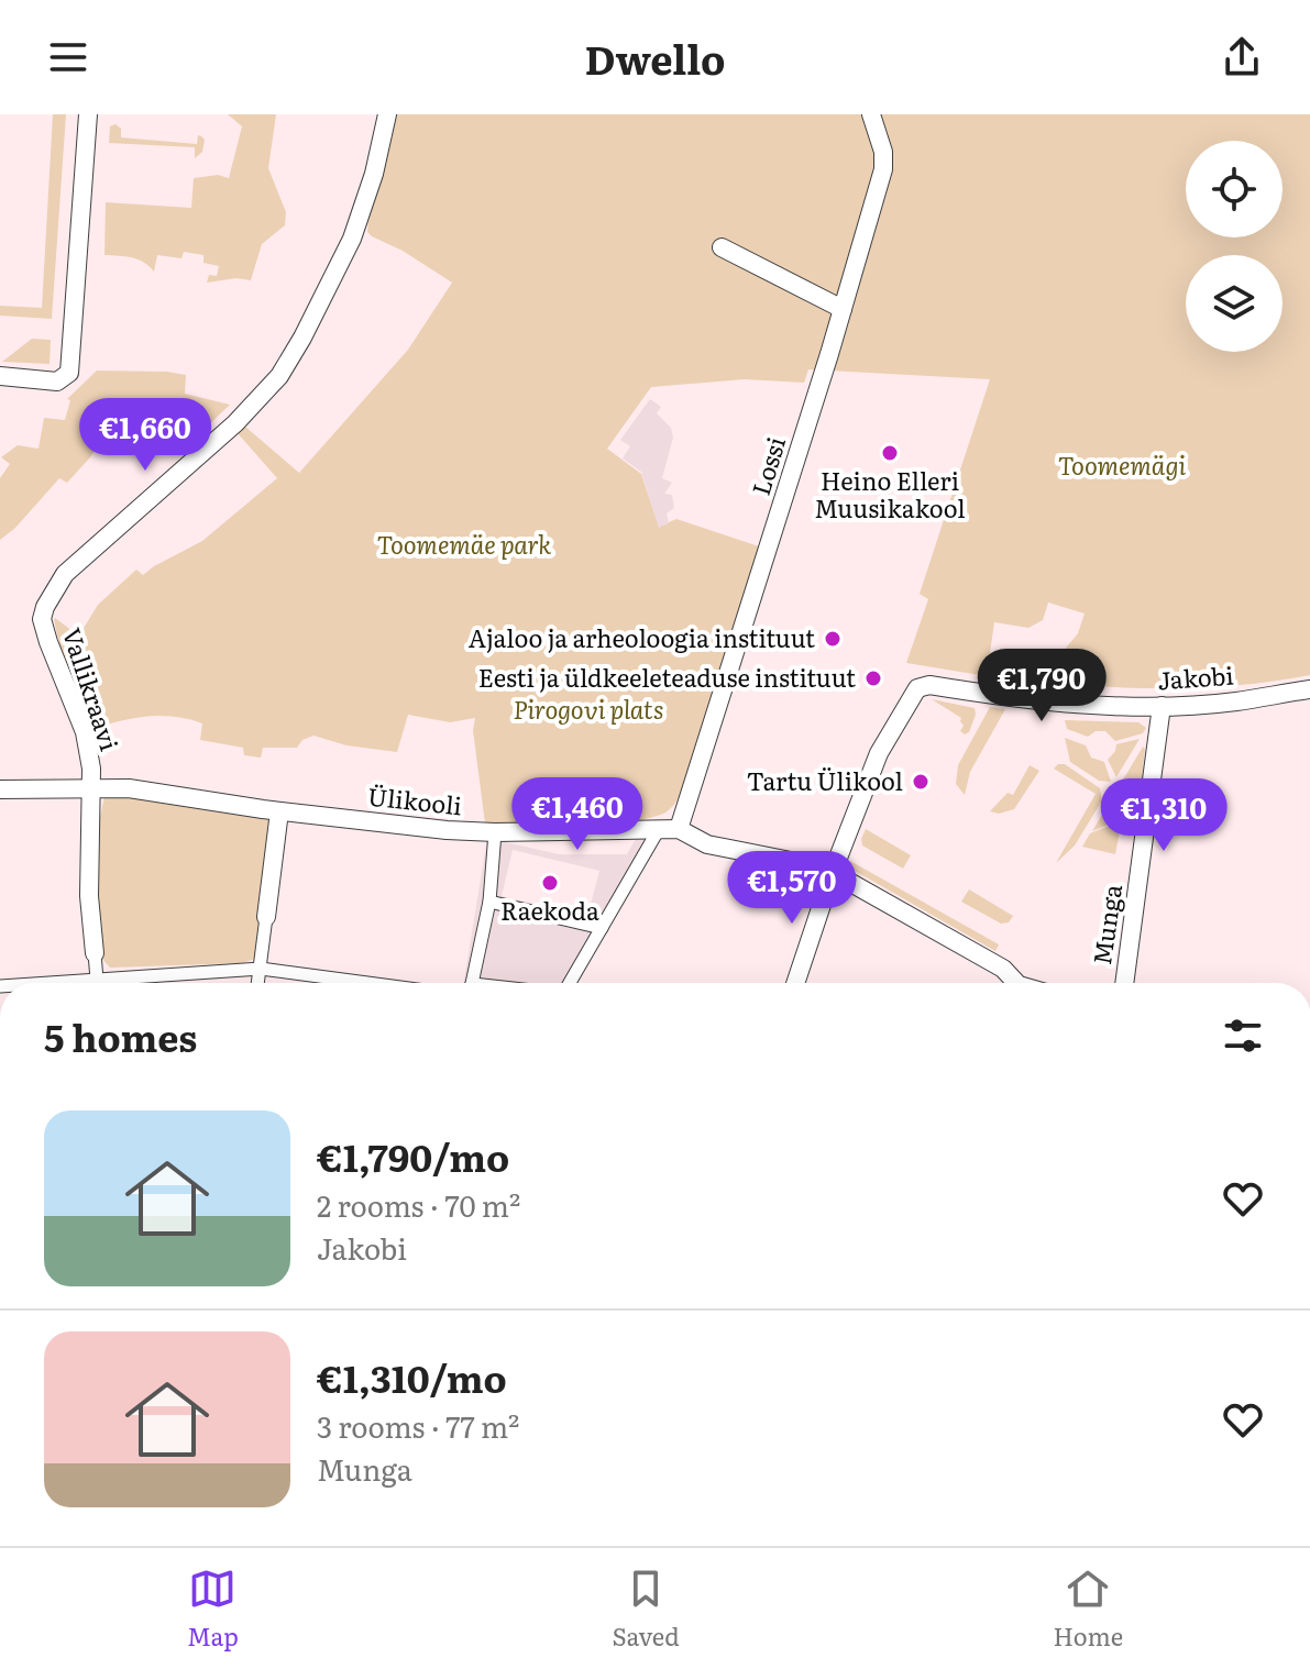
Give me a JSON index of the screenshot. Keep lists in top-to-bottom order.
{
  "streets": {
    "street": [
      "Lossi",
      "Jakobi",
      "Vallikraavi",
      "Ülikooli",
      "Munga"
    ]
  },
  "crossings": [
    ["Lossi", "Ülikooli"],
    ["Jakobi", "Ülikooli"],
    ["Jakobi", "Munga"],
    ["Vallikraavi", "Ülikooli"]
  ],
  "parks": ["Toomemägi", "Toomemäe park", "Pirogovi plats"],
  "places": [
    "Heino Elleri Muusikakool",
    "Ajaloo ja arheoloogia instituut",
    "Eesti ja üldkeeleteaduse instituut",
    "Tartu Ülikool",
    "Raekoda"
  ],
  "page": {
    "header": "Dwello",
    "price": [
      "€1,660",
      "€1,790",
      "€1,460",
      "€1,310",
      "€1,570"
    ],
    "heading": "5 homes",
    "list": [
      {
        "name": "€1,790/mo",
        "note": "2 rooms · 70 m² · Jakobi"
      },
      {
        "name": "€1,310/mo",
        "note": "3 rooms · 77 m² · Munga"
      }
    ],
    "tabs": ["Map", "Saved", "Home"]
  }
}
